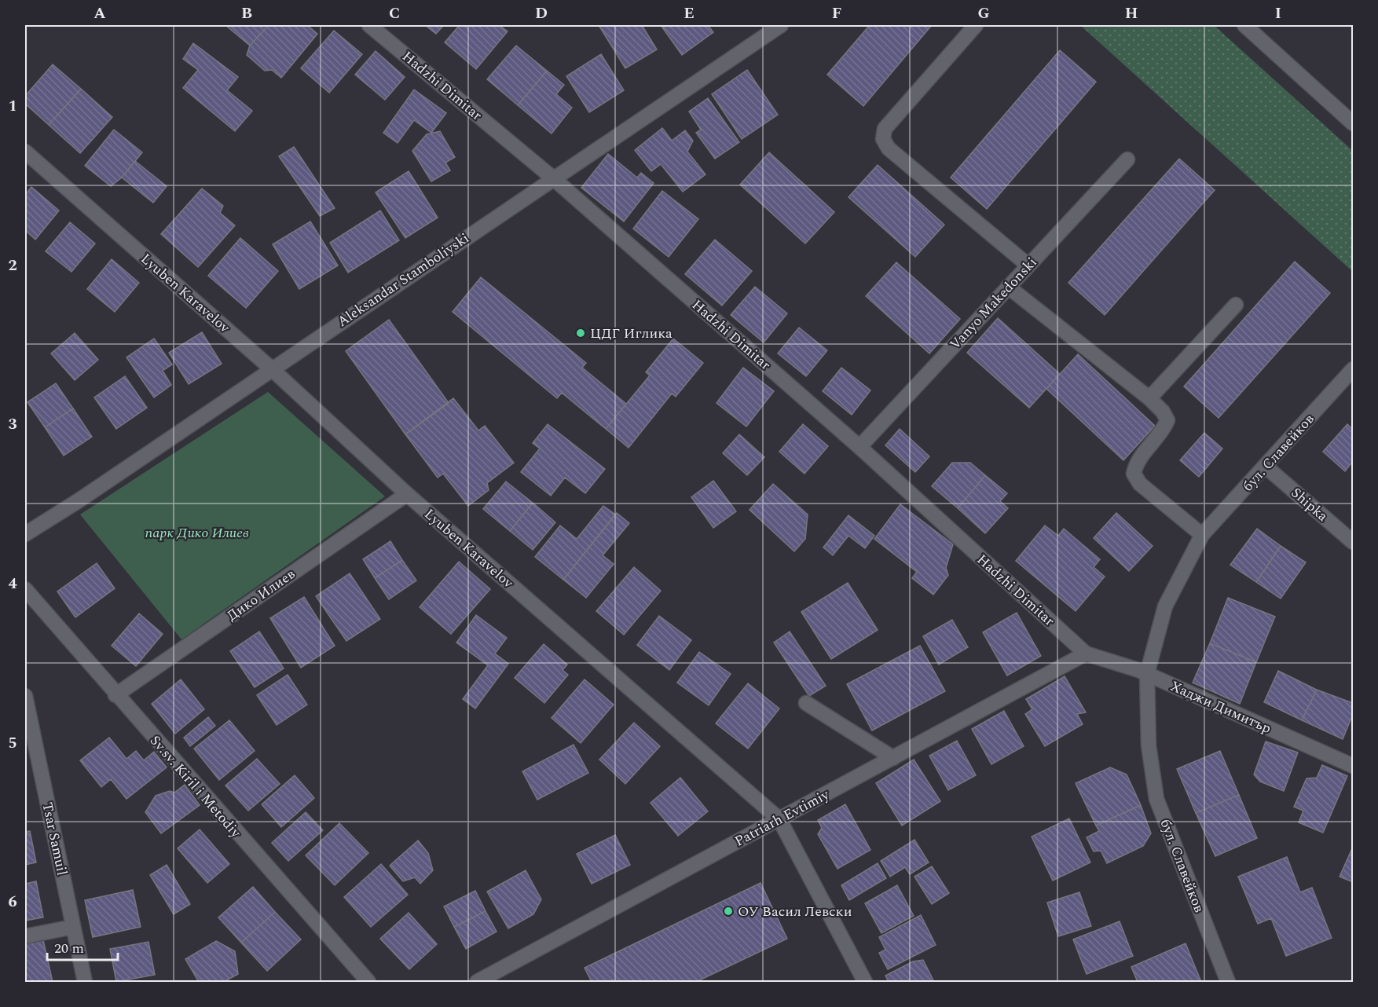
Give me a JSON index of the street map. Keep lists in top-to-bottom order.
{
  "streets": {
    "street": [
      "Hadzhi Dimitar",
      "Aleksandar Stamboliyski",
      "Lyuben Karavelov",
      "Vanyo Makedonski",
      "бул. Славейков",
      "Shipka",
      "Дико Илиев",
      "Хаджи Димитър",
      "Sv.sv. Kiril i Metodiy",
      "Patriarh Evtimiy",
      "Tsar Samuil"
    ]
  },
  "crossings": [
    ["Hadzhi Dimitar", "Aleksandar Stamboliyski"],
    ["Hadzhi Dimitar", "Vanyo Makedonski"],
    ["Hadzhi Dimitar", "Хаджи Димитър"],
    ["Hadzhi Dimitar", "Patriarh Evtimiy"],
    ["Aleksandar Stamboliyski", "Lyuben Karavelov"],
    ["Lyuben Karavelov", "Дико Илиев"],
    ["Lyuben Karavelov", "Patriarh Evtimiy"],
    ["бул. Славейков", "Shipka"],
    ["бул. Славейков", "Хаджи Димитър"],
    ["Дико Илиев", "Sv.sv. Kiril i Metodiy"],
    ["Хаджи Димитър", "Patriarh Evtimiy"]
  ],
  "parks": ["парк Дико Илиев"],
  "places": ["ЦДГ Иглика", "ОУ Васил Левски"],
  "scale_bar": "20 m",
  "grid": {
    "columns": [
      "A",
      "B",
      "C",
      "D",
      "E",
      "F",
      "G",
      "H",
      "I"
    ],
    "rows": [
      "1",
      "2",
      "3",
      "4",
      "5",
      "6"
    ]
  }
}
